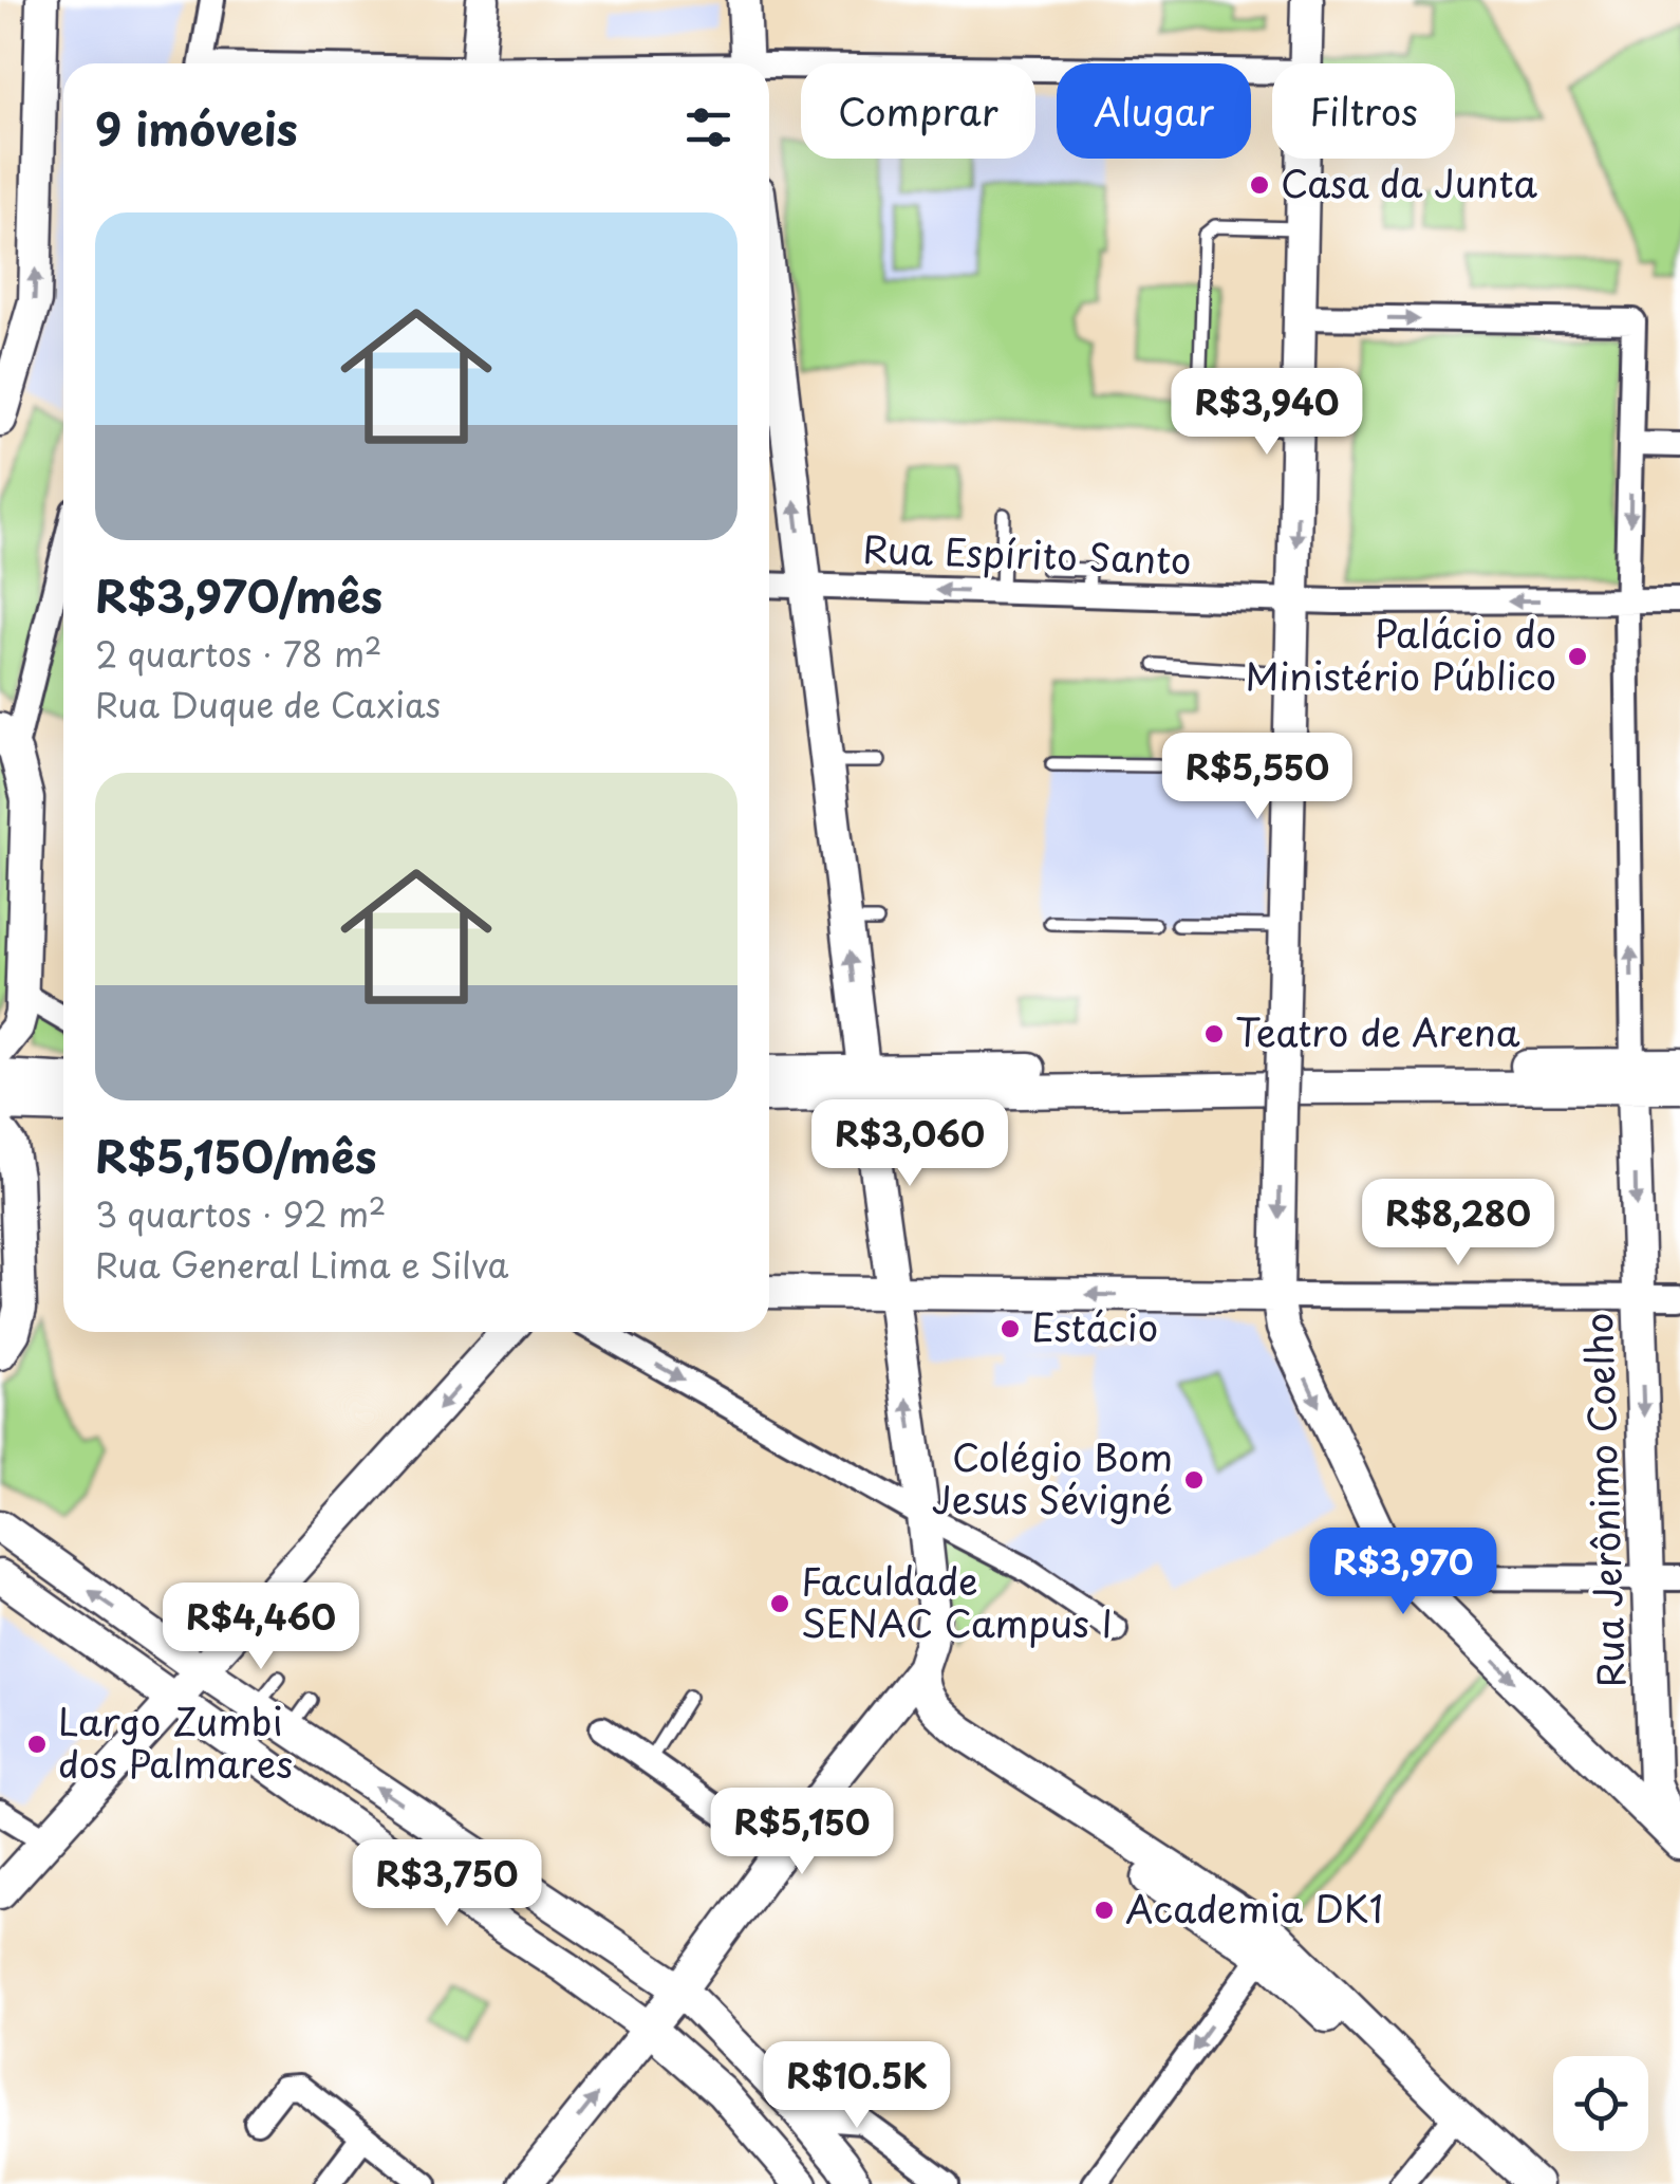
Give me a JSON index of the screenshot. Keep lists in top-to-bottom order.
{
  "streets": {
    "street": ["Rua Espírito Santo", "Rua Jerônimo Coelho"]
  },
  "crossings": [
    ["Rua Espírito Santo", "Rua Jerônimo Coelho"]
  ],
  "one_way": ["Rua Espírito Santo"],
  "places": [
    "Casa da Junta",
    "Palácio do Ministério Público",
    "Teatro de Arena",
    "Estácio",
    "Colégio Bom Jesus Sévigné",
    "Faculdade SENAC Campus I",
    "Largo Zumbi dos Palmares",
    "Academia DK1"
  ],
  "page": {
    "chip": ["Comprar", "Alugar", "Filtros"],
    "heading": "9 imóveis",
    "list": [
      {
        "name": "R$3,970/mês",
        "note": "2 quartos · 78 m² · Rua Duque de Caxias"
      },
      {
        "name": "R$5,150/mês",
        "note": "3 quartos · 92 m² · Rua General Lima e Silva"
      }
    ],
    "price": [
      "R$3,940",
      "R$5,550",
      "R$3,060",
      "R$8,280",
      "R$3,970",
      "R$4,460",
      "R$5,150",
      "R$3,750",
      "R$10.5K"
    ]
  }
}
